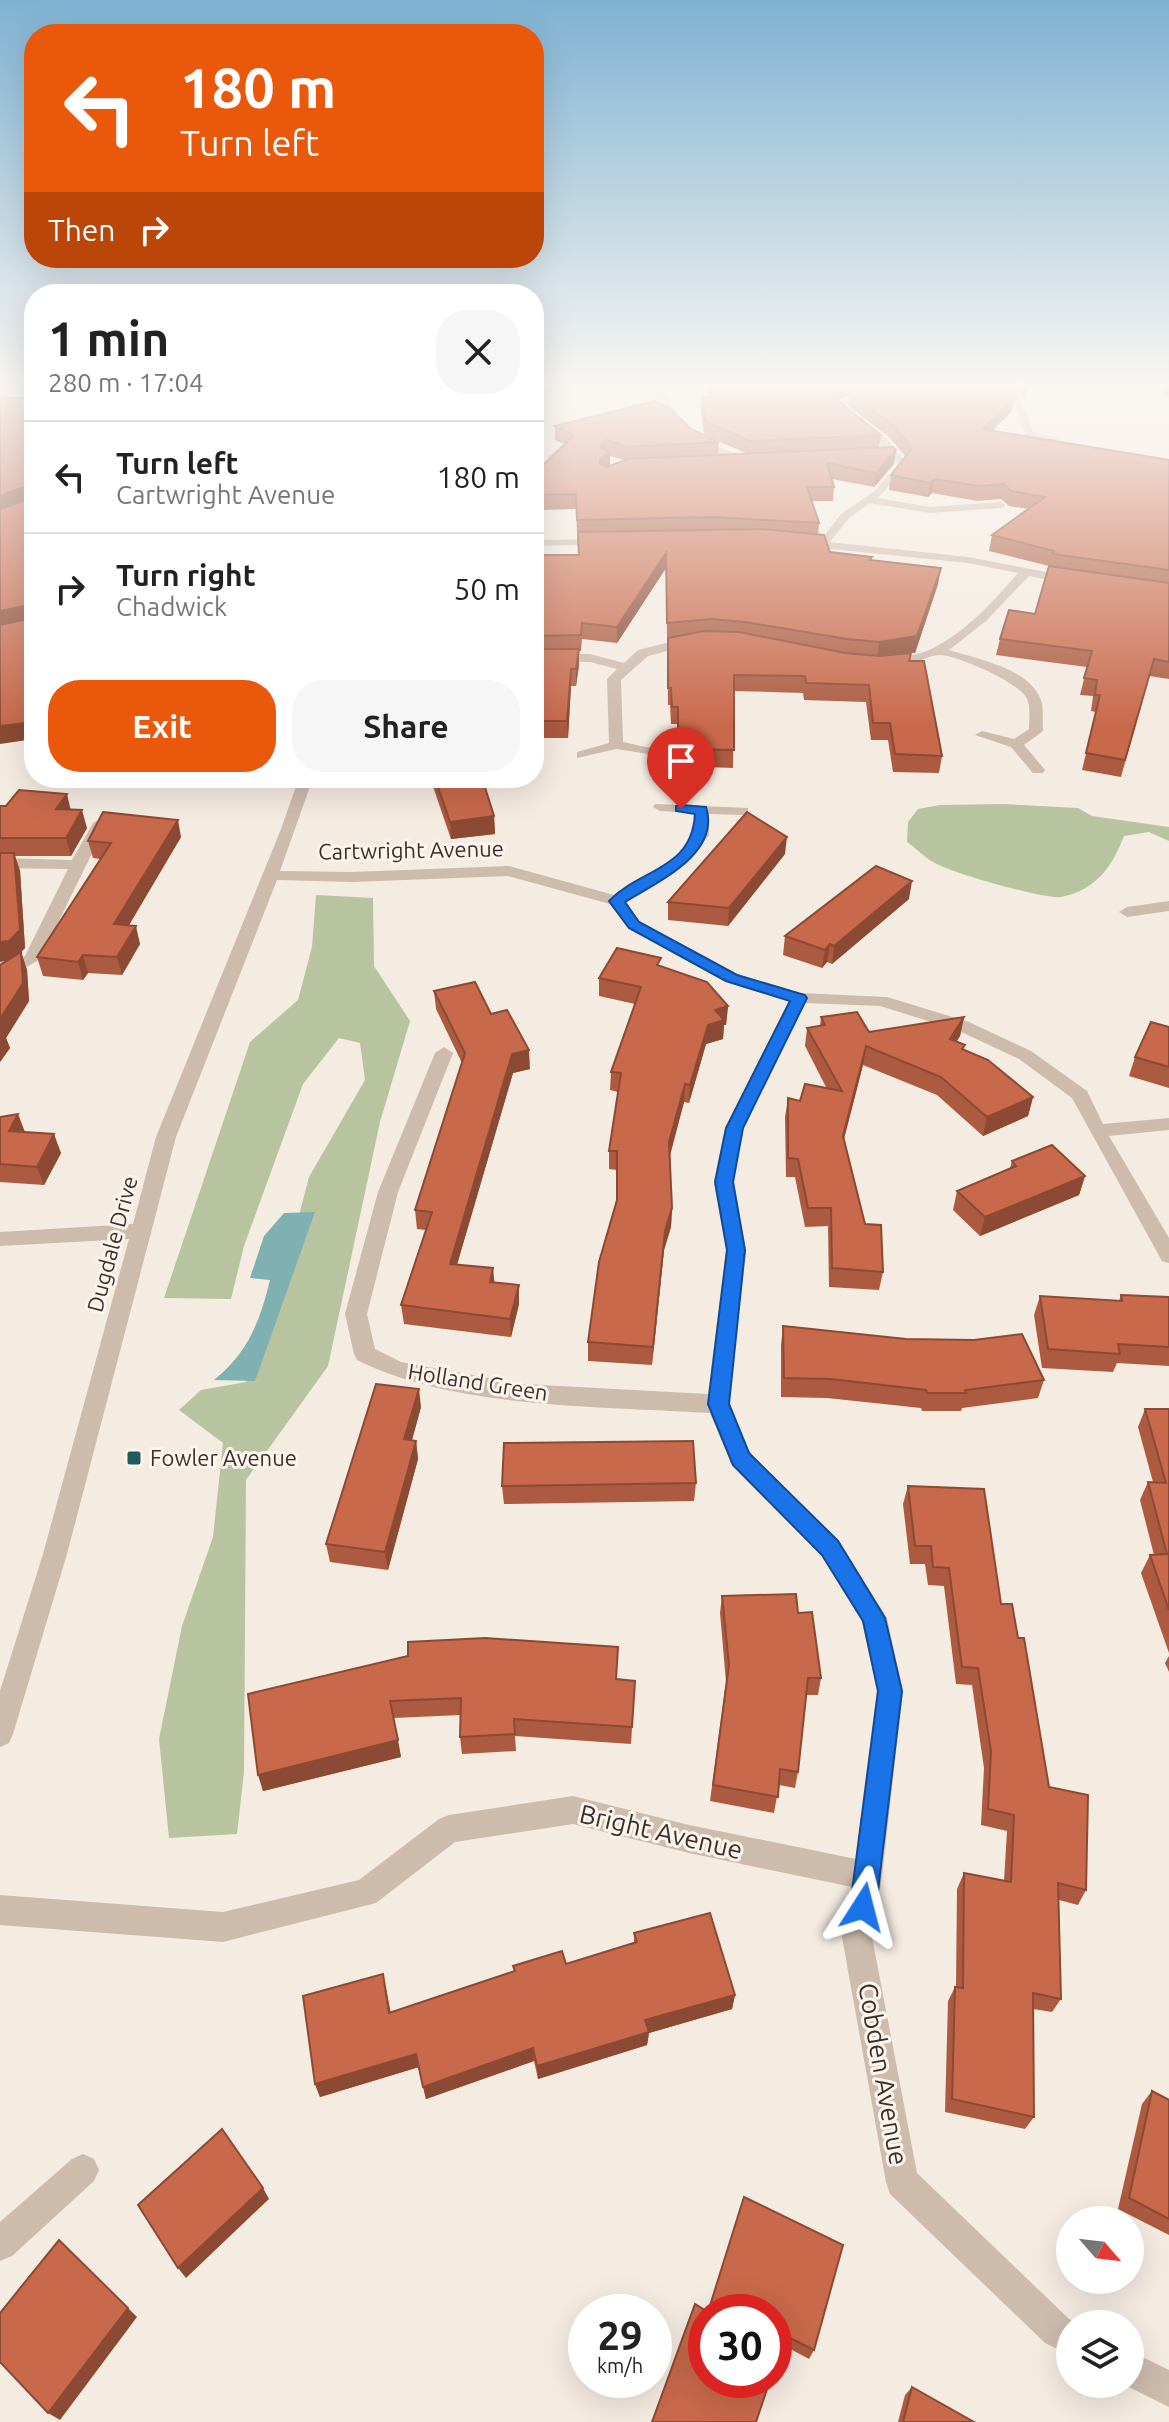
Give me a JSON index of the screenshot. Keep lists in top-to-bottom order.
{
  "streets": {
    "street": [
      "Cartwright Avenue",
      "Dugdale Drive",
      "Holland Green",
      "Bright Avenue",
      "Cobden Avenue"
    ]
  },
  "crossings": [
    ["Cartwright Avenue", "Dugdale Drive"],
    ["Holland Green", "Cobden Avenue"],
    ["Bright Avenue", "Cobden Avenue"]
  ],
  "places": {
    "transit": ["Fowler Avenue"]
  },
  "north": "bottom right",
  "page": {
    "turn": ["180 m", "Turn left"],
    "then": "Then",
    "heading": ["1 min", "280 m · 17:04"],
    "list": [
      {
        "name": "Turn left",
        "note": "Cartwright Avenue",
        "value": "180 m"
      },
      {
        "name": "Turn right",
        "note": "Chadwick",
        "value": "50 m"
      }
    ],
    "buttons": ["Exit", "Share"],
    "speed": "29 km/h",
    "limit": "30"
  }
}
